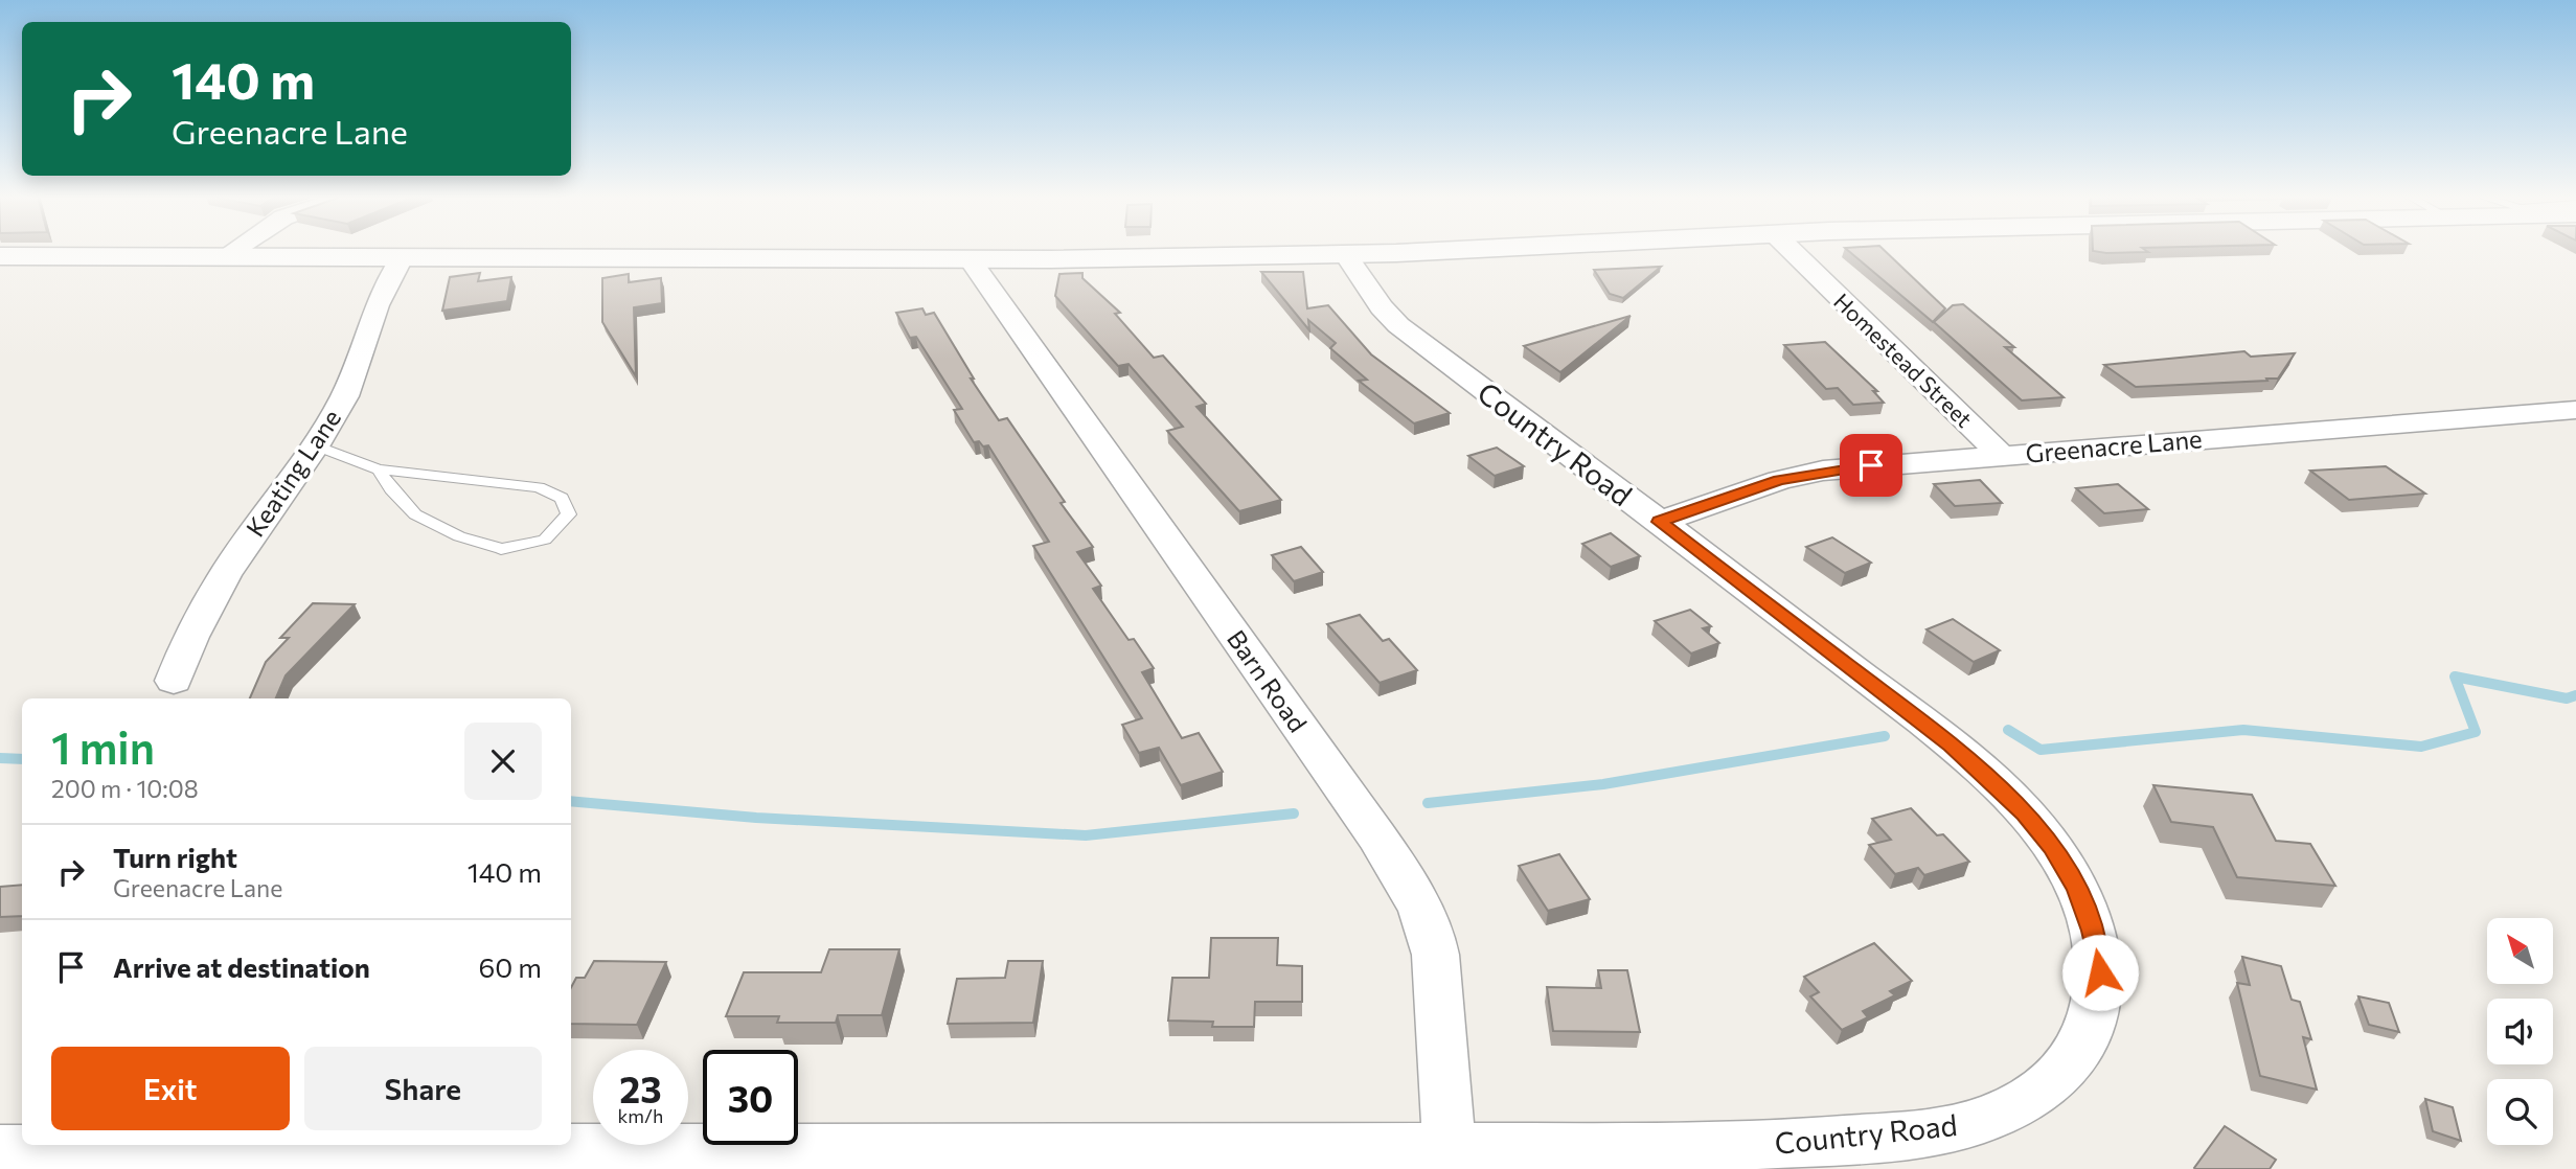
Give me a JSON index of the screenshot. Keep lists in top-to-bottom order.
{
  "streets": {
    "street": [
      "Homestead Street",
      "Country Road",
      "Greenacre Lane",
      "Keating Lane",
      "Barn Road"
    ]
  },
  "crossings": [
    ["Homestead Street", "Greenacre Lane"],
    ["Country Road", "Greenacre Lane"],
    ["Country Road", "Barn Road"]
  ],
  "north": "top left",
  "page": {
    "turn": ["140 m", "Greenacre Lane"],
    "heading": ["1 min", "200 m · 10:08"],
    "list": [
      {
        "name": "Turn right",
        "note": "Greenacre Lane",
        "value": "140 m"
      },
      {
        "name": "Arrive at destination",
        "value": "60 m"
      }
    ],
    "buttons": ["Exit", "Share"],
    "speed": "23 km/h",
    "limit": "30"
  }
}
